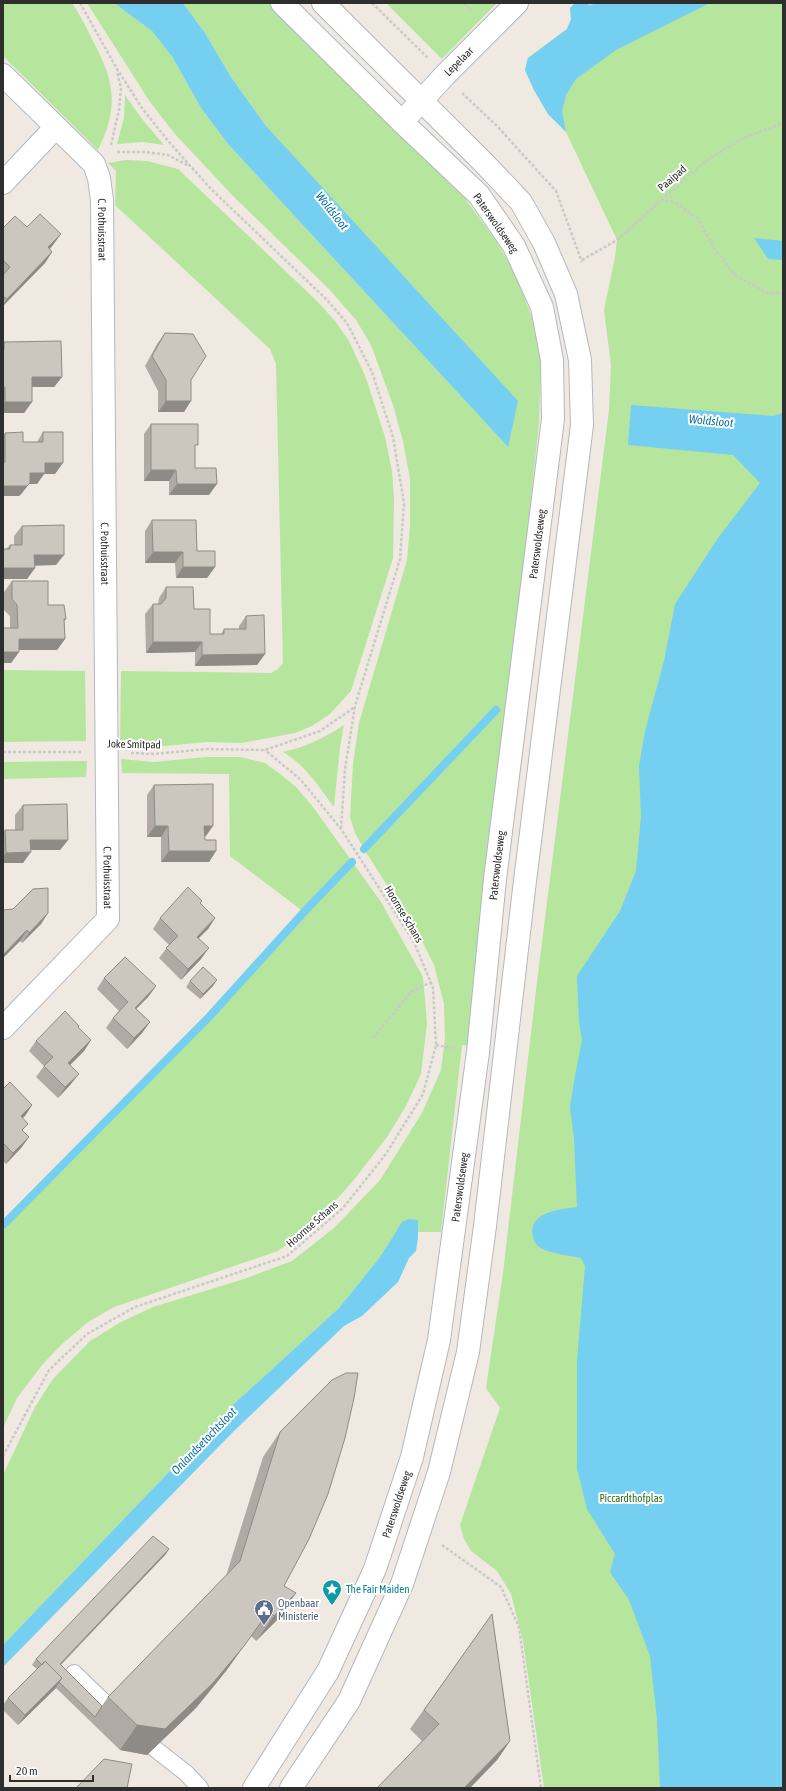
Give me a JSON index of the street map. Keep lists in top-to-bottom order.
{
  "streets": {
    "main road": ["Lepelaar", "Paterswoldseweg", "C. Pothuisstraat"],
    "path": ["Paaipad", "Joke Smitpad", "Hoornse Schans"]
  },
  "crossings": [
    ["Lepelaar", "Paterswoldseweg"],
    ["C. Pothuisstraat", "Joke Smitpad"],
    ["Joke Smitpad", "Hoornse Schans"]
  ],
  "water": ["Woldsloot", "Onlandsetochtsloot"],
  "parks": ["Piccardthofplas"],
  "places": {
    "place": ["The Fair Maiden"],
    "public building": ["Openbaar Ministerie"]
  },
  "scale_bar": "20 m"
}
